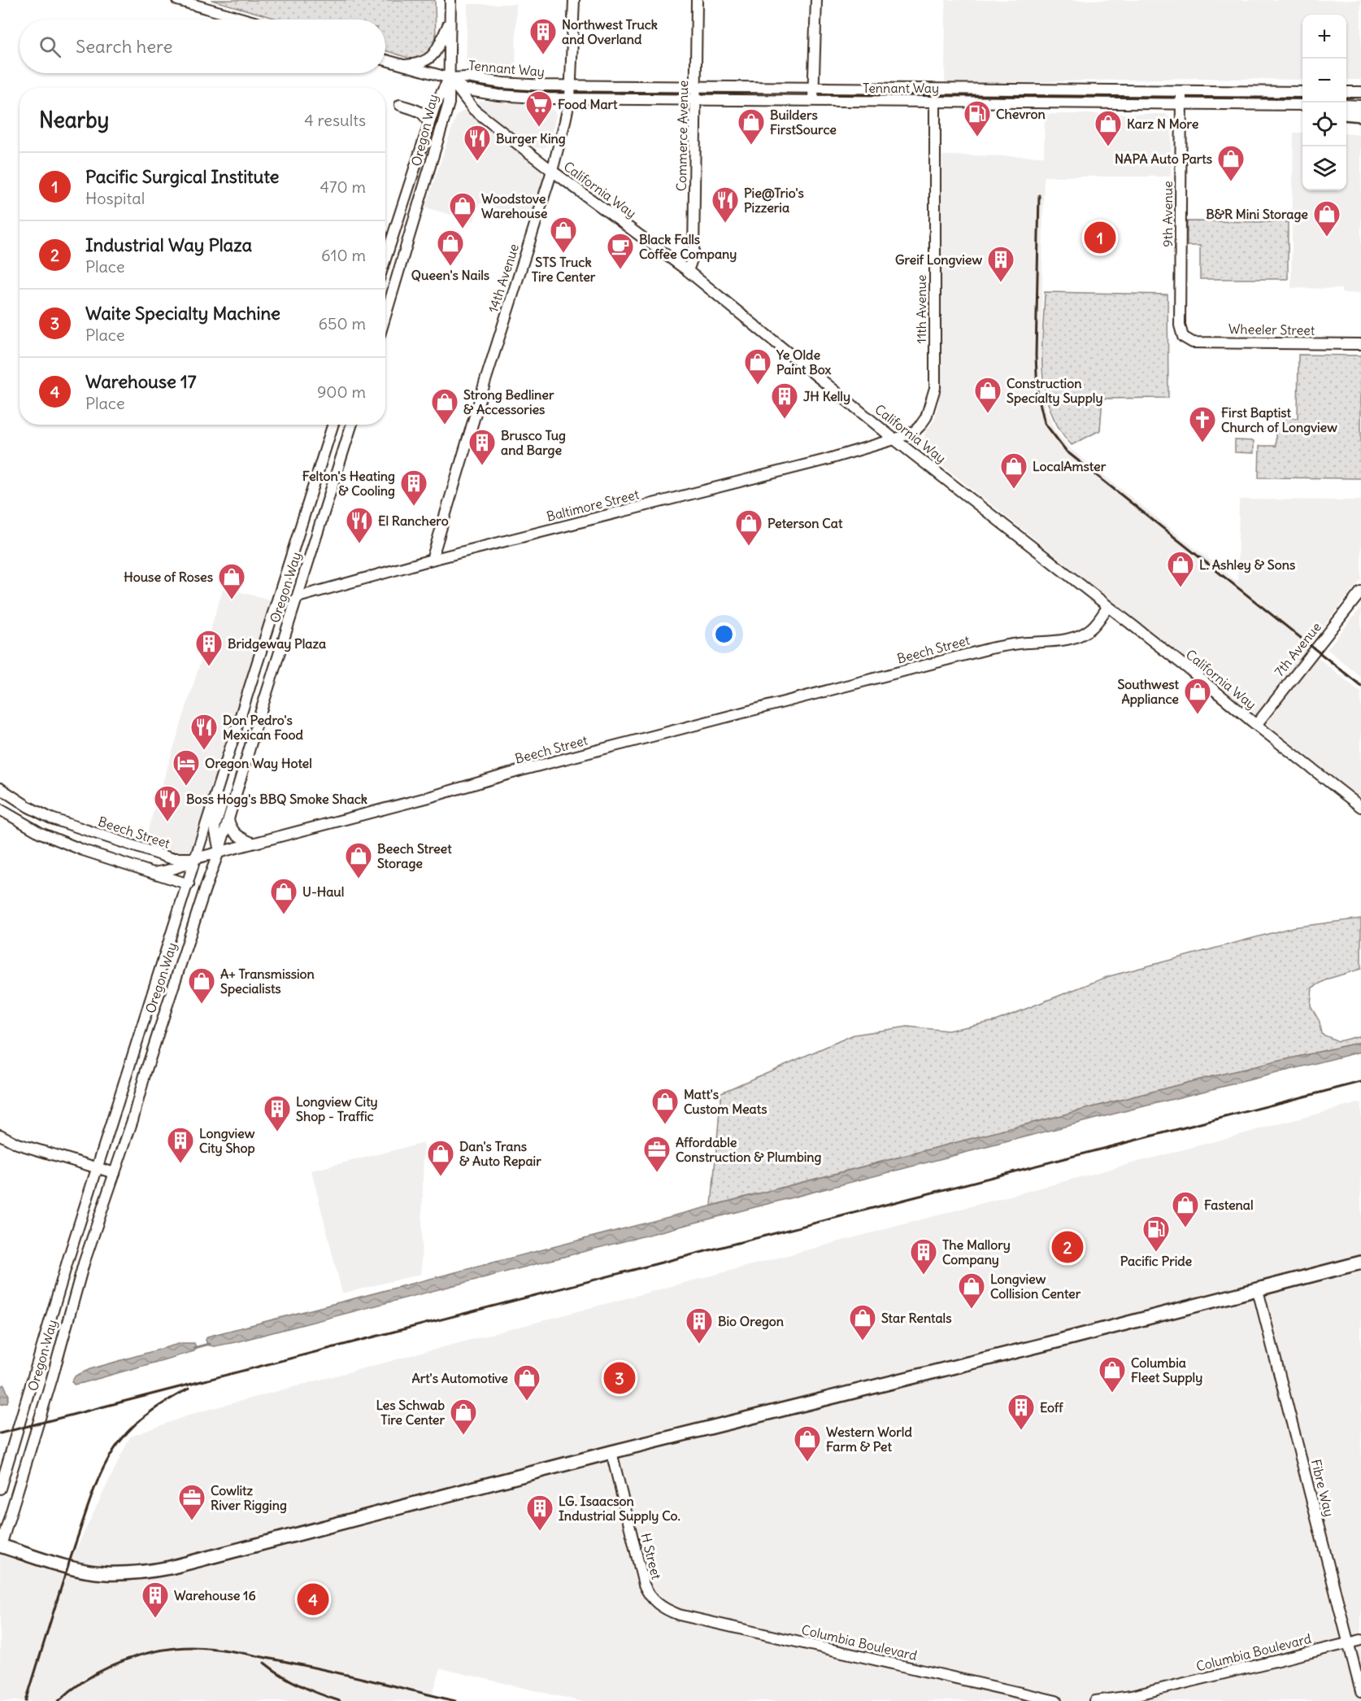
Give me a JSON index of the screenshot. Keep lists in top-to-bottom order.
{
  "streets": {
    "street": [
      "Tennant Way",
      "Oregon Way",
      "Commerce Avenue",
      "California Way",
      "9th Avenue",
      "14th Avenue",
      "11th Avenue",
      "Wheeler Street",
      "Baltimore Street",
      "Beech Street",
      "7th Avenue",
      "Fibre Way",
      "H Street",
      "Columbia Boulevard"
    ]
  },
  "crossings": [
    ["Tennant Way", "Oregon Way"],
    ["Tennant Way", "Commerce Avenue"],
    ["Tennant Way", "California Way"],
    ["Tennant Way", "9th Avenue"],
    ["Tennant Way", "14th Avenue"],
    ["Tennant Way", "11th Avenue"],
    ["Oregon Way", "California Way"],
    ["Oregon Way", "Baltimore Street"],
    ["Oregon Way", "Beech Street"],
    ["Commerce Avenue", "California Way"],
    ["California Way", "14th Avenue"],
    ["California Way", "11th Avenue"],
    ["California Way", "Baltimore Street"],
    ["California Way", "Beech Street"],
    ["California Way", "7th Avenue"],
    ["9th Avenue", "Wheeler Street"],
    ["14th Avenue", "Baltimore Street"],
    ["11th Avenue", "Baltimore Street"],
    ["Fibre Way", "Columbia Boulevard"],
    ["H Street", "Columbia Boulevard"]
  ],
  "places": {
    "building": [
      "Northwest Truck and Overland",
      "Greif Longview",
      "JH Kelly",
      "Brusco Tug and Barge",
      "Felton's Heating & Cooling",
      "Bridgeway Plaza",
      "Longview City Shop - Traffic",
      "Longview City Shop",
      "The Mallory Company",
      "Bio Oregon",
      "Eoff",
      "LG. Isaacson Industrial Supply Co.",
      "Warehouse 16"
    ],
    "supermarket": ["Food Mart"],
    "fuel station": ["Chevron", "Pacific Pride"],
    "shop": [
      "Builders FirstSource",
      "Karz N More",
      "NAPA Auto Parts",
      "Woodstove Warehouse",
      "B&R Mini Storage",
      "STS Truck Tire Center",
      "Queen's Nails",
      "Ye Olde Paint Box",
      "Construction Specialty Supply",
      "Strong Bedliner & Accessories",
      "LocalAmster",
      "Peterson Cat",
      "L. Ashley & Sons",
      "House of Roses",
      "Southwest Appliance",
      "Beech Street Storage",
      "U-Haul",
      "A+ Transmission Specialists",
      "Matt's Custom Meats",
      "Dan's Trans & Auto Repair",
      "Fastenal",
      "Longview Collision Center",
      "Star Rentals",
      "Columbia Fleet Supply",
      "Art's Automotive",
      "Les Schwab Tire Center",
      "Western World Farm & Pet"
    ],
    "restaurant": [
      "Burger King",
      "Pie@Trio's Pizzeria",
      "El Ranchero",
      "Don Pedro's Mexican Food",
      "Boss Hogg's BBQ Smoke Shack"
    ],
    "cafe": ["Black Falls Coffee Company"],
    "church": ["First Baptist Church of Longview"],
    "hotel": ["Oregon Way Hotel"],
    "office": ["Affordable Construction & Plumbing", "Cowlitz River Rigging"]
  },
  "page": {
    "map_buttons": ["+", "−"],
    "search": "Search here",
    "heading": ["Nearby", "4 results"],
    "list": [
      {
        "mark": "1",
        "name": "Pacific Surgical Institute",
        "note": "Hospital",
        "value": "470 m"
      },
      {
        "mark": "2",
        "name": "Industrial Way Plaza",
        "note": "Place",
        "value": "610 m"
      },
      {
        "mark": "3",
        "name": "Waite Specialty Machine",
        "note": "Place",
        "value": "650 m"
      },
      {
        "mark": "4",
        "name": "Warehouse 17",
        "note": "Place",
        "value": "900 m"
      }
    ],
    "pins": [
      "1",
      "2",
      "3",
      "4"
    ]
  }
}
